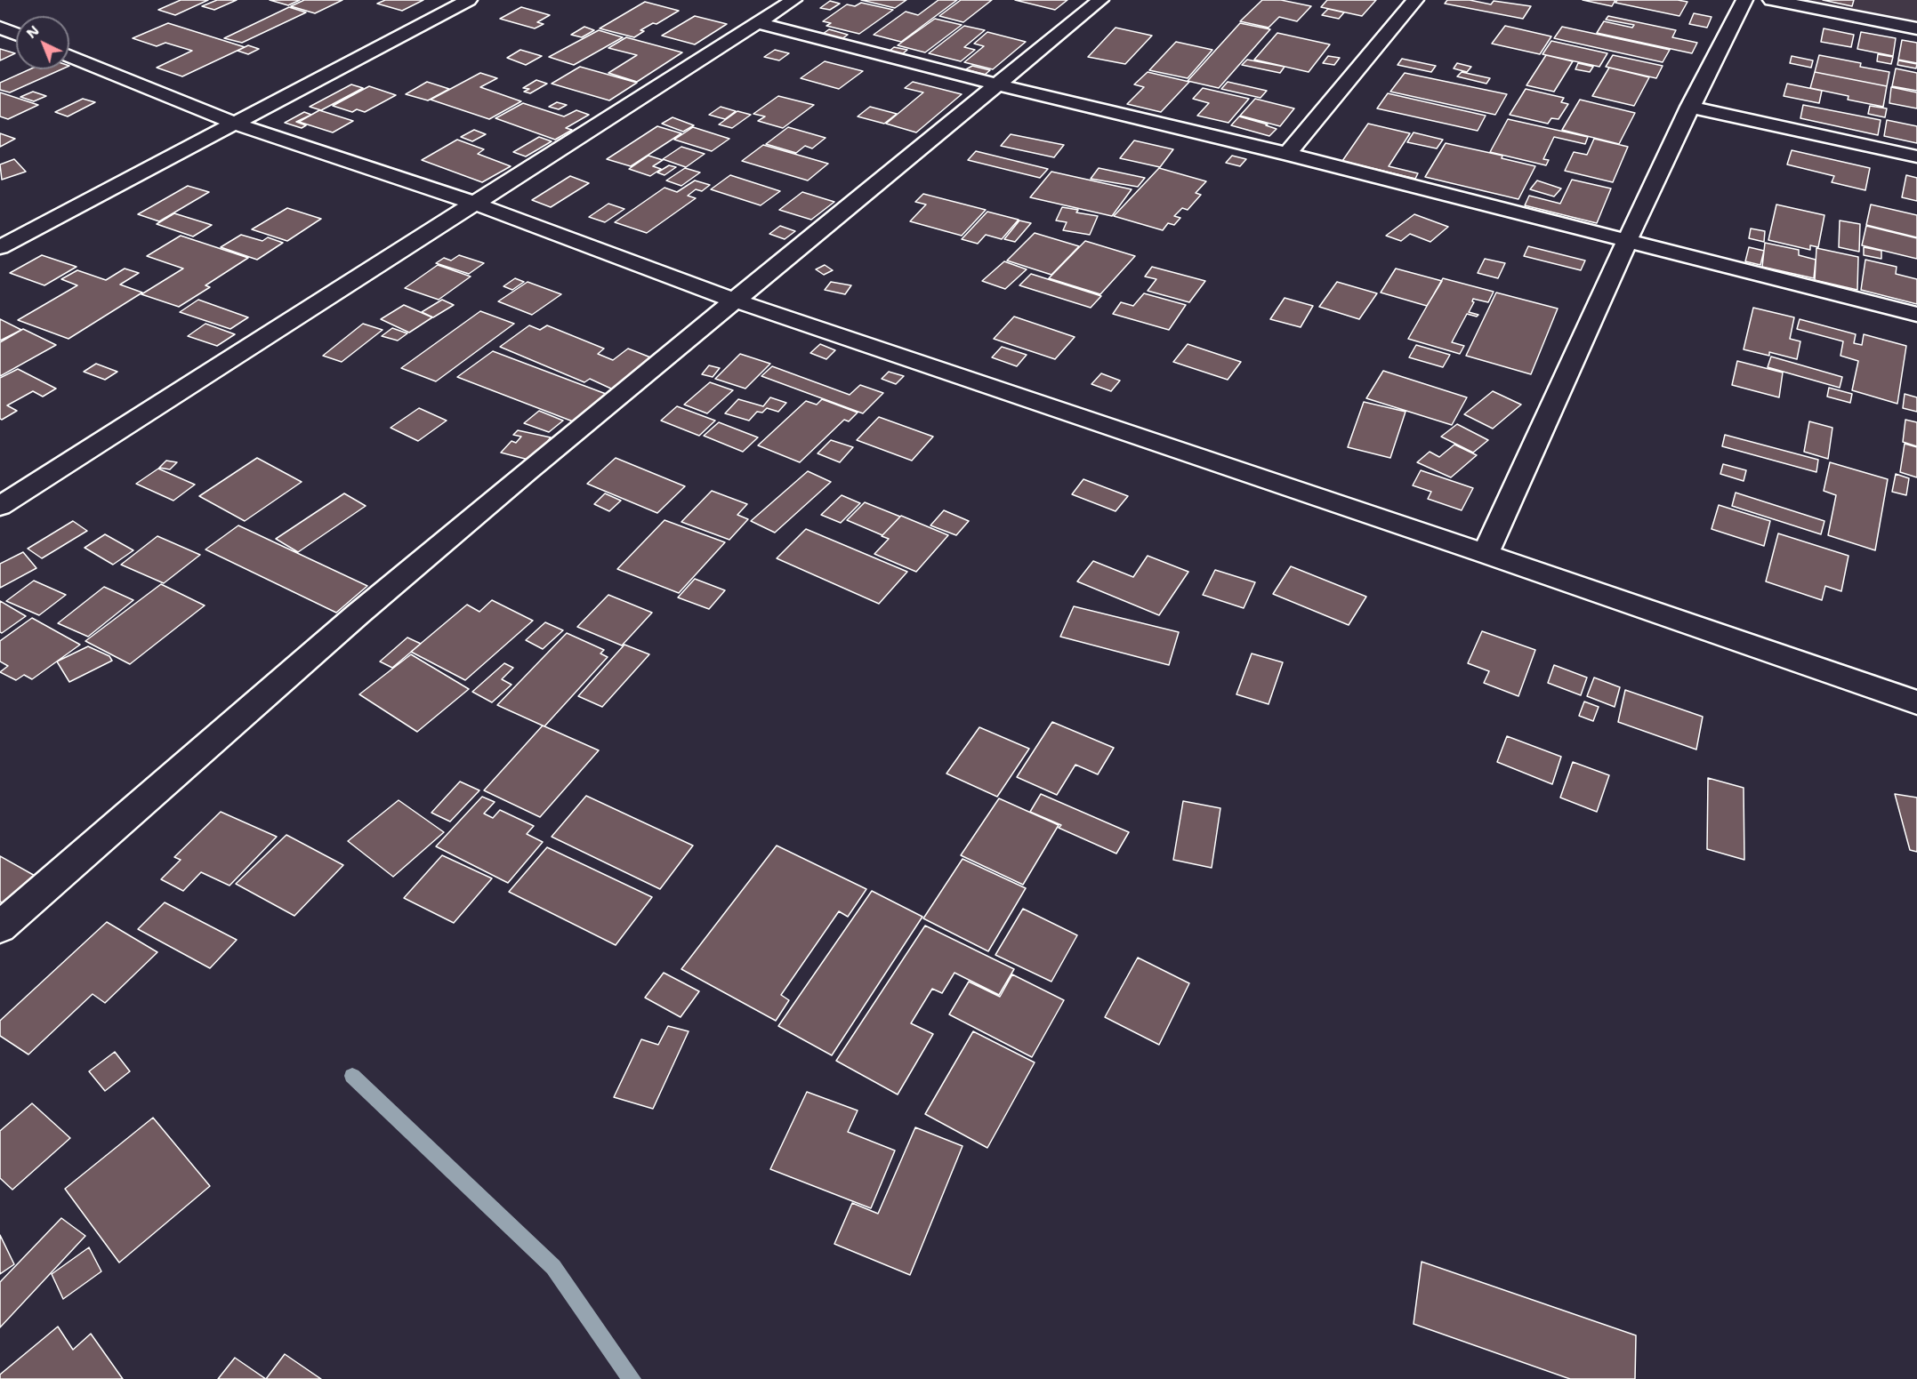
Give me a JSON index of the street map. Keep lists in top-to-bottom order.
{
  "north": "top left"
}
